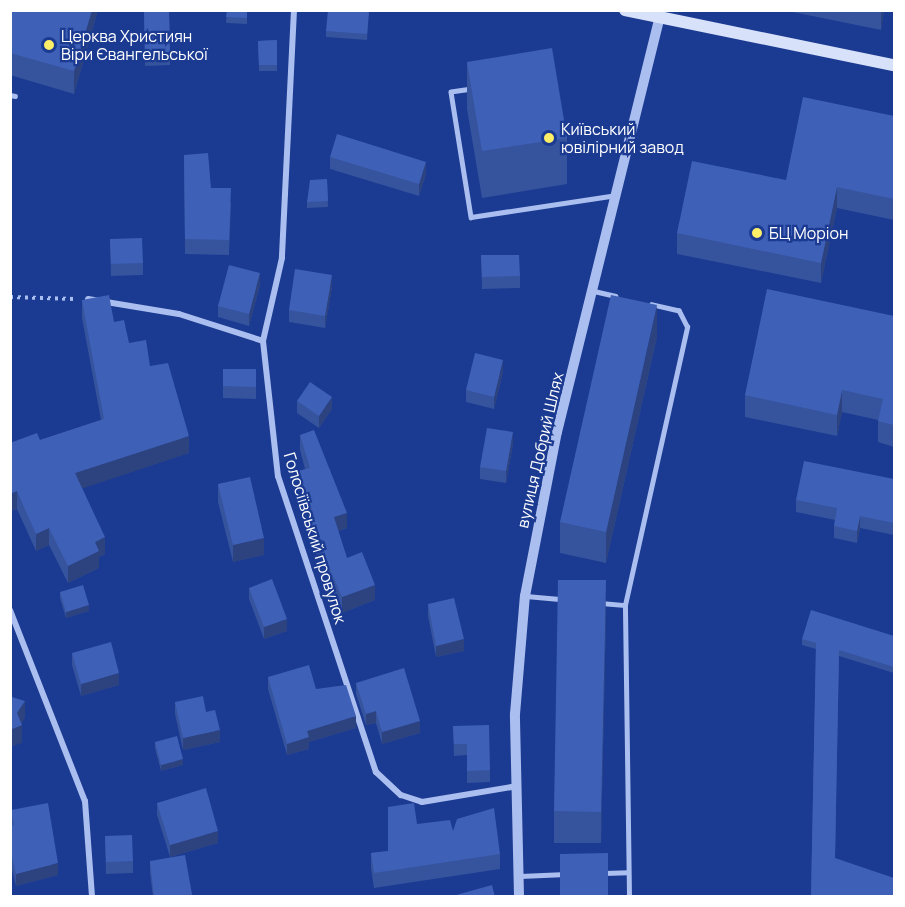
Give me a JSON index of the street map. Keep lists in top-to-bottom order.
{
  "streets": {
    "street": ["вулиця Добрий Шлях", "Голосіївський провулок"]
  },
  "crossings": [
    ["вулиця Добрий Шлях", "Голосіївський провулок"]
  ],
  "places": ["Церква Християн Віри Євангельської", "Київський ювілірний завод", "БЦ Моріон"]
}
